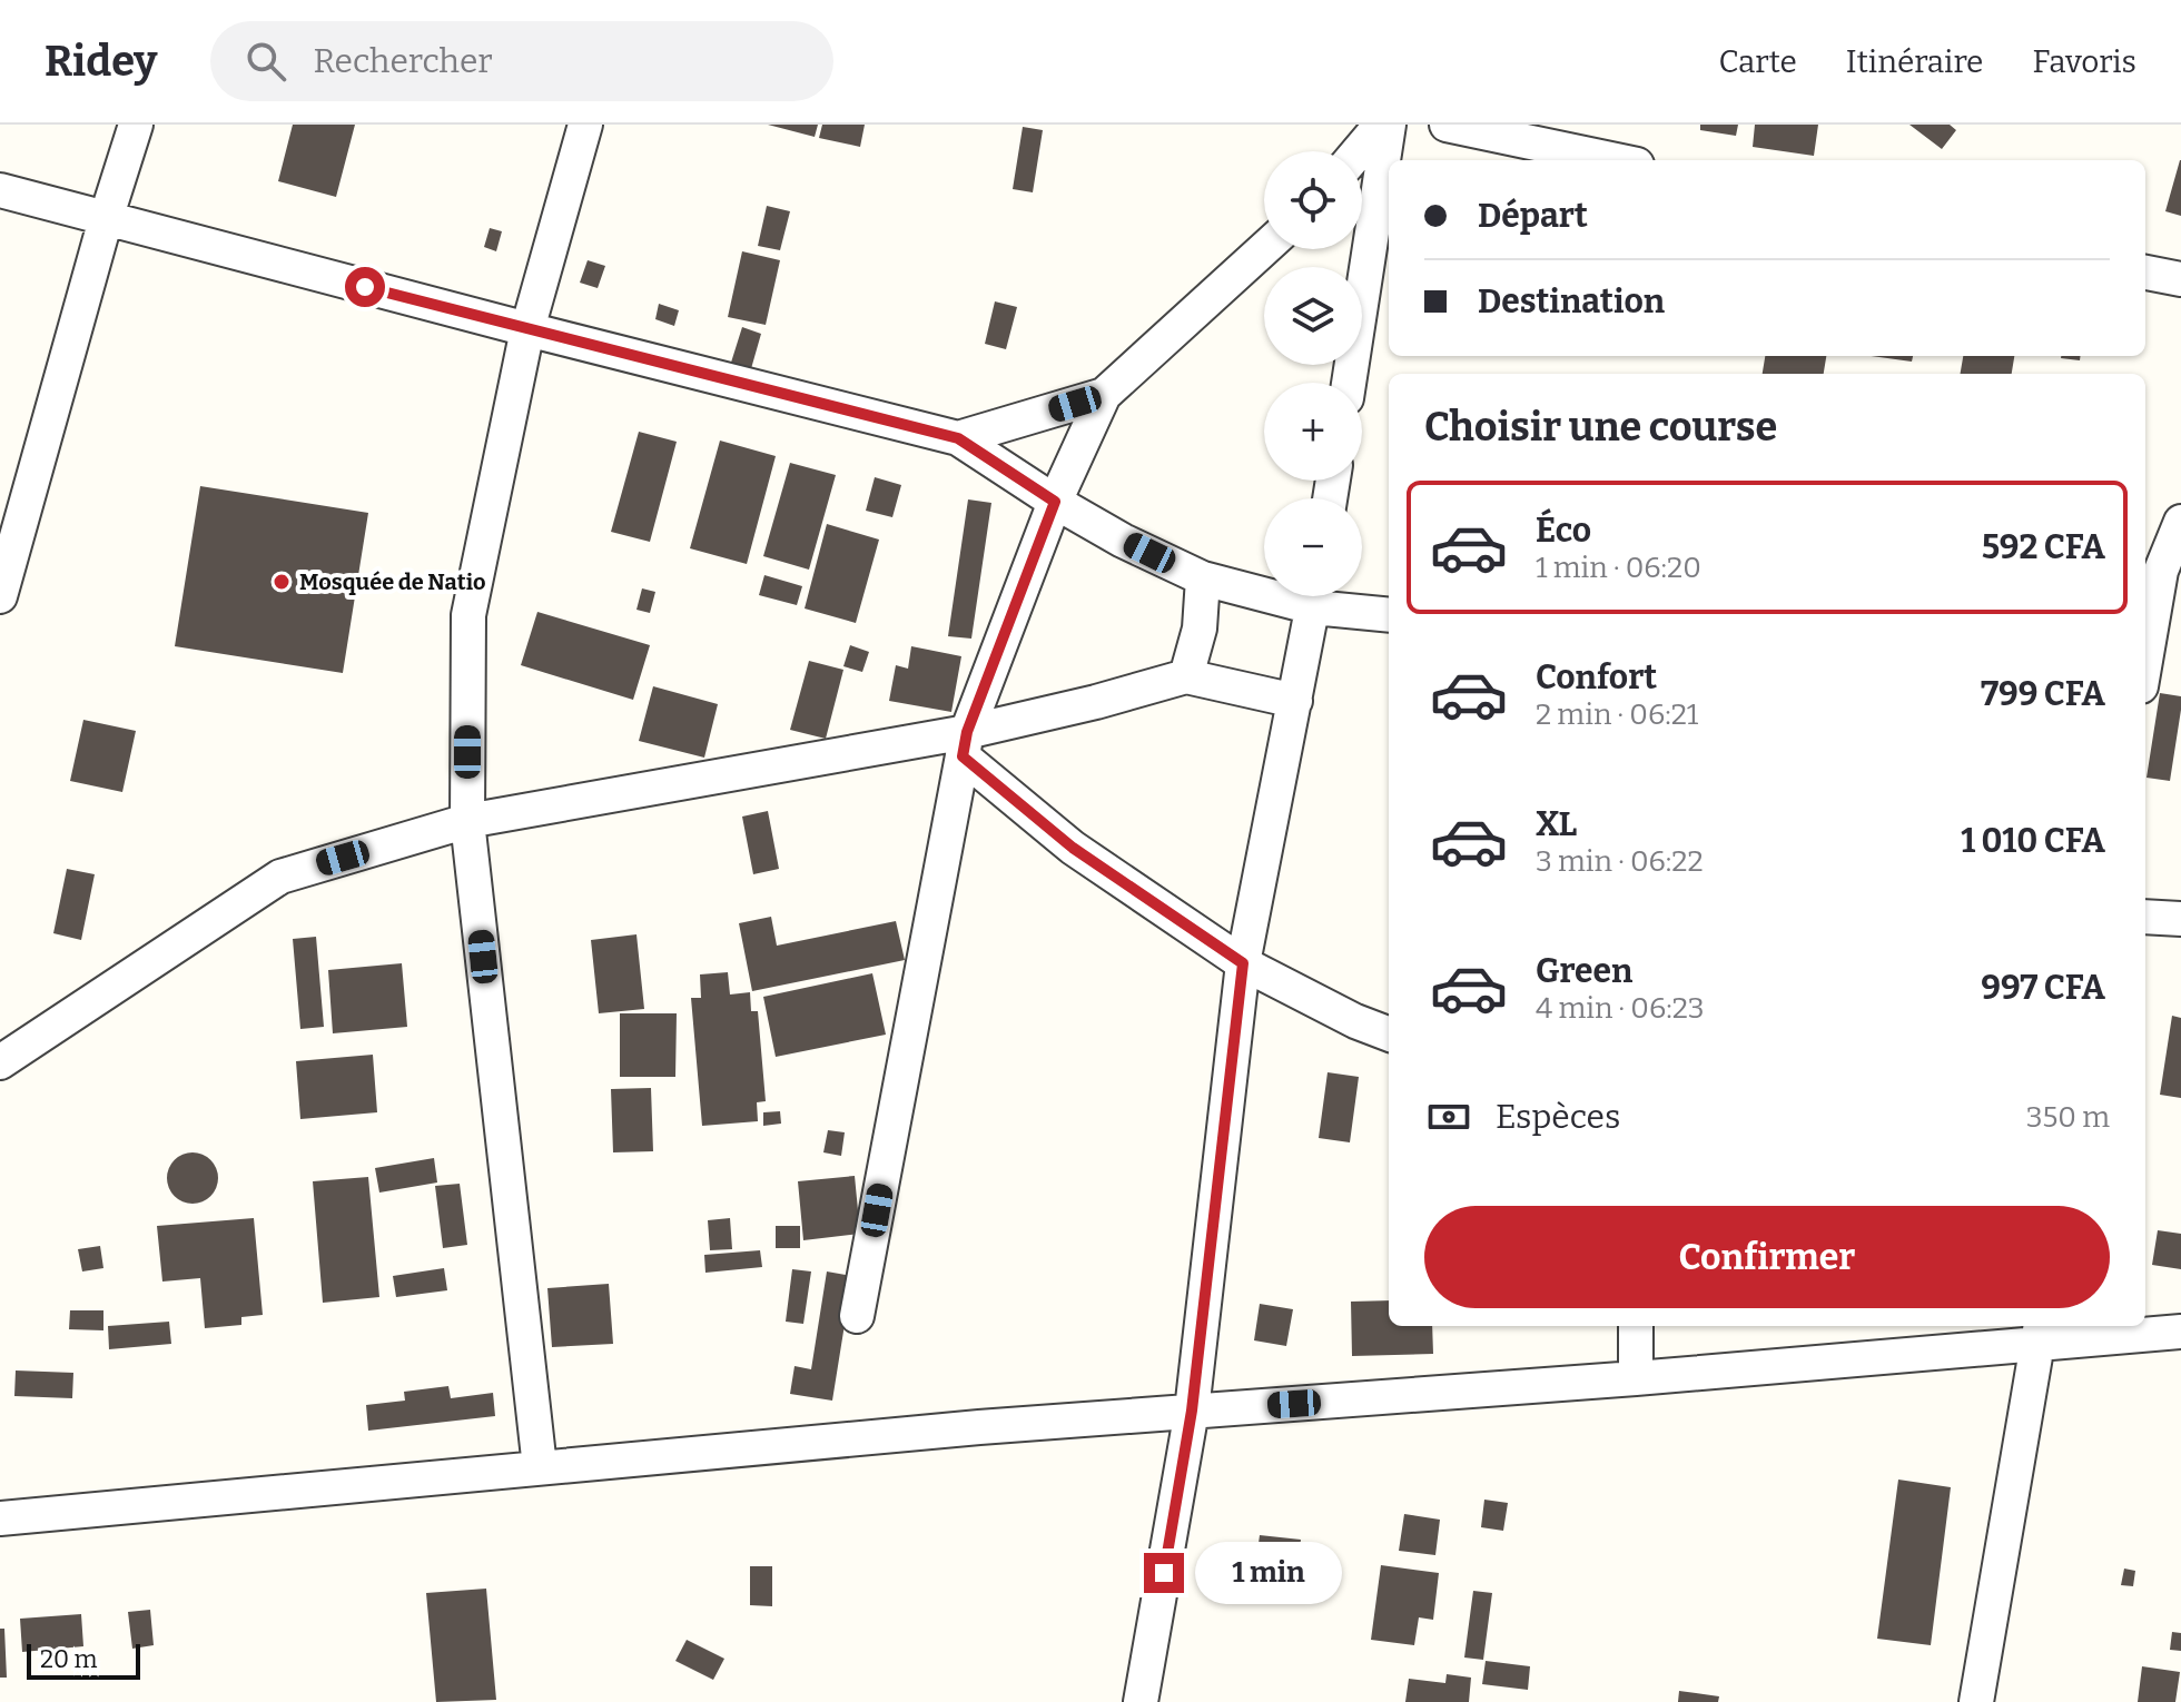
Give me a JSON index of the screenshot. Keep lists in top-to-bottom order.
{
  "places": ["Mosquée de Natio"],
  "scale_bar": "20 m",
  "page": {
    "header": "Ridey",
    "search": "Rechercher",
    "nav": ["Carte", "Itinéraire", "Favoris"],
    "map_buttons": ["+", "−"],
    "banner": ["Départ", "Destination"],
    "heading": "Choisir une course",
    "list": [
      {
        "name": "Éco",
        "note": "1 min · 06:20",
        "value": "592 CFA"
      },
      {
        "name": "Confort",
        "note": "2 min · 06:21",
        "value": "799 CFA"
      },
      {
        "name": "XL",
        "note": "3 min · 06:22",
        "value": "1 010 CFA"
      },
      {
        "name": "Green",
        "note": "4 min · 06:23",
        "value": "997 CFA"
      }
    ],
    "pay": ["Espèces", "350 m"],
    "buttons": "Confirmer",
    "bubble": "1 min",
    "scale": "20 m"
  }
}
